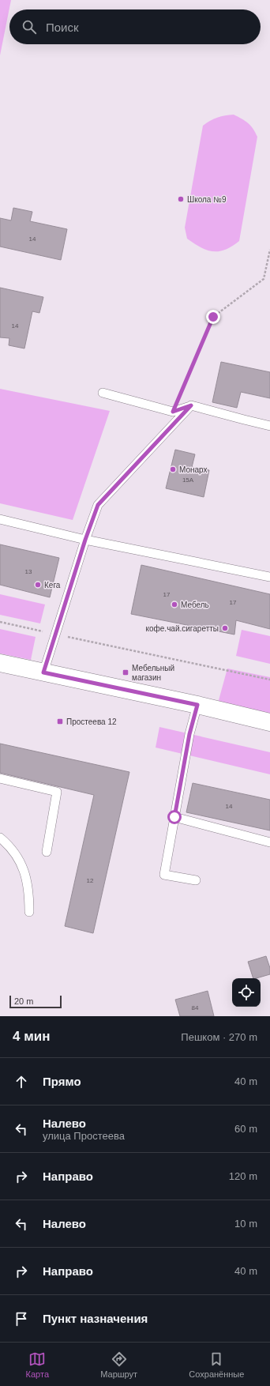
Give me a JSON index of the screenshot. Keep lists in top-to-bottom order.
{
  "places": {
    "other": [
      "Школа №9",
      "Монарх",
      "Кега",
      "Мебель",
      "кофе.чай.сигаретты"
    ],
    "transit": ["Мебельный магазин", "Простеева 12"]
  },
  "house_numbers": [
    "14",
    "14",
    "15А",
    "13",
    "17",
    "17",
    "14",
    "12",
    "84"
  ],
  "scale_bar": "20 m",
  "page": {
    "search": "Поиск",
    "scale": "20 m",
    "heading": ["4 мин", "Пешком · 270 m"],
    "list": [
      ["Прямо", "40 m"],
      ["Налево", "улица Простеева", "60 m"],
      ["Направо", "120 m"],
      ["Налево", "10 m"],
      ["Направо", "40 m"],
      "Пункт назначения"
    ],
    "nav": ["Карта", "Маршрут", "Сохранённые"]
  }
}
